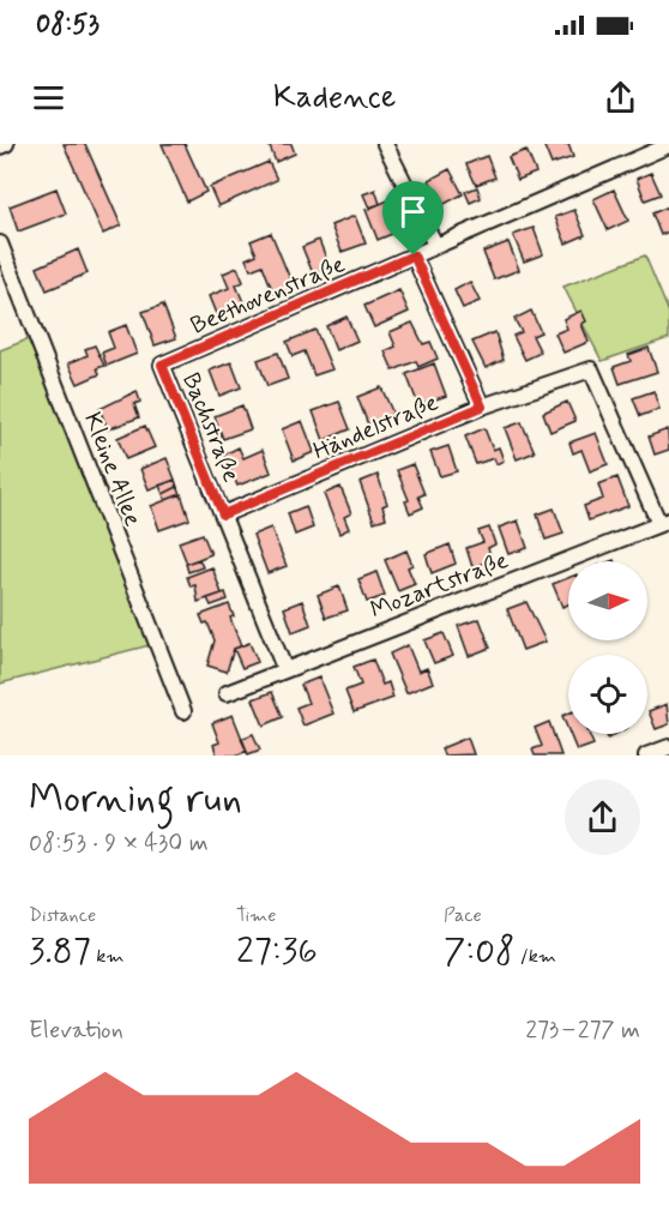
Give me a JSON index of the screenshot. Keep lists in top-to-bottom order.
{
  "streets": {
    "street": [
      "Beethovenstraße",
      "Händelstraße",
      "Bachstraße",
      "Kleine Allee",
      "Mozartstraße"
    ]
  },
  "crossings": [
    ["Beethovenstraße", "Bachstraße"],
    ["Händelstraße", "Bachstraße"],
    ["Händelstraße", "Mozartstraße"],
    ["Bachstraße", "Mozartstraße"]
  ],
  "north": "right",
  "page": {
    "status": "08:53",
    "header": "Kadence",
    "heading": ["Morning run", "08:53 · 9 × 430 m"],
    "stats": [
      ["Distance", "3.87 km"],
      ["Time", "27:36"],
      ["Pace", "7:08 /km"]
    ],
    "chart": ["Elevation", "273–277 m"]
  }
}
